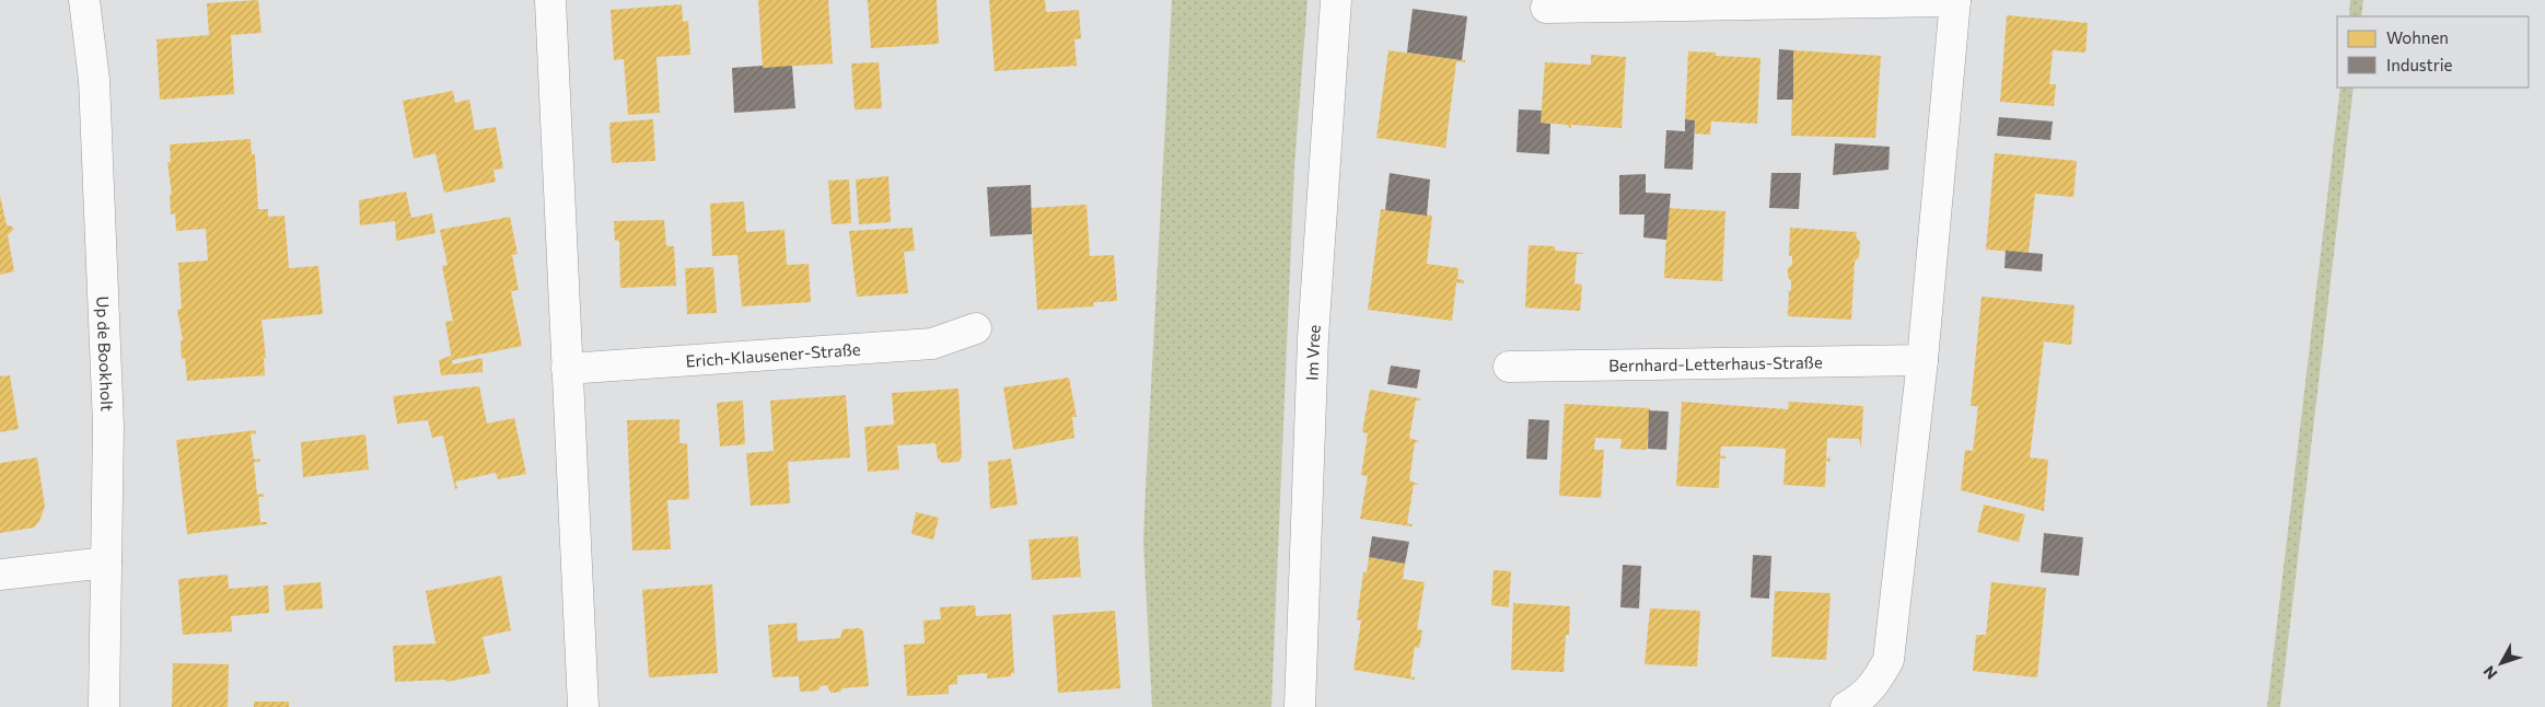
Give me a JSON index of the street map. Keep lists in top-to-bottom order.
{
  "streets": {
    "street": [
      "Up de Bookholt",
      "Im Vree",
      "Erich-Klausener-Straße",
      "Bernhard-Letterhaus-Straße"
    ]
  },
  "legend": ["Wohnen", "Industrie"],
  "north": "bottom left"
}
